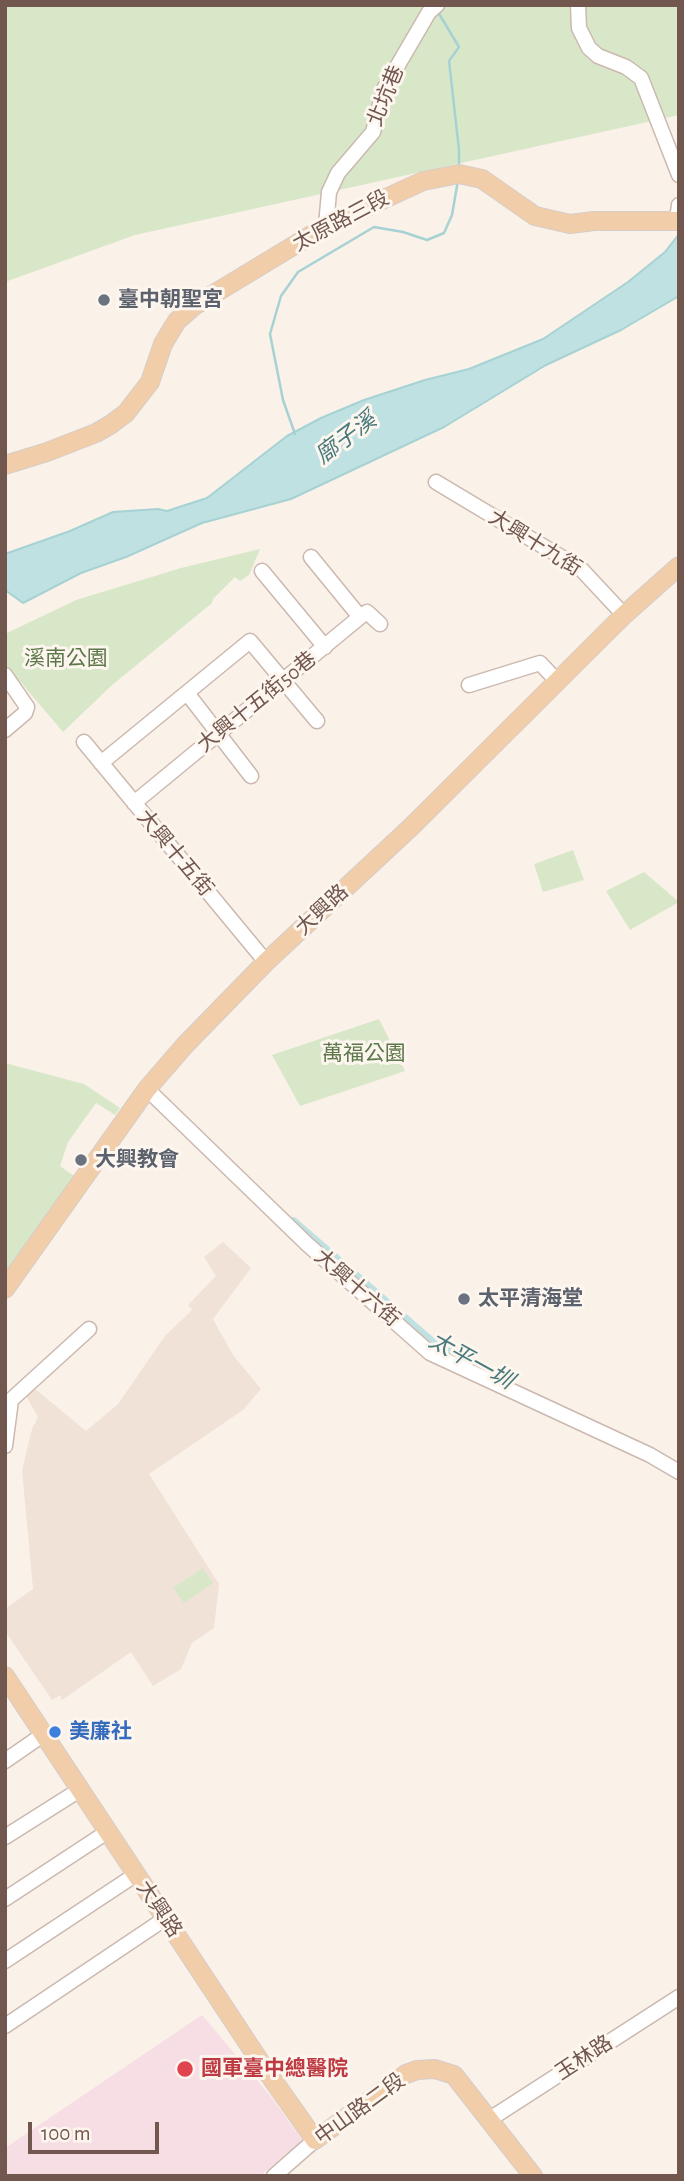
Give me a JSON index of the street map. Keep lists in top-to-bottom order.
{
  "streets": {
    "main road": ["太原路三段", "大興路", "中山路二段"],
    "street": [
      "北坑巷",
      "大興十九街",
      "大興十五街50巷",
      "大興十五街",
      "大興十六街",
      "玉林路"
    ]
  },
  "crossings": [
    ["北坑巷", "太原路三段"],
    ["大興十九街", "大興路"],
    ["大興十五街50巷", "大興十五街"],
    ["大興十五街", "大興路"],
    ["大興路", "大興十六街"],
    ["大興路", "中山路二段"],
    ["玉林路", "中山路二段"]
  ],
  "water": ["廍子溪", "太平一圳"],
  "parks": ["溪南公園", "萬福公園"],
  "places": [
    "臺中朝聖宮",
    "大興教會",
    "太平清海堂",
    "美廉社",
    "國軍臺中總醫院"
  ],
  "scale_bar": "100 m"
}
